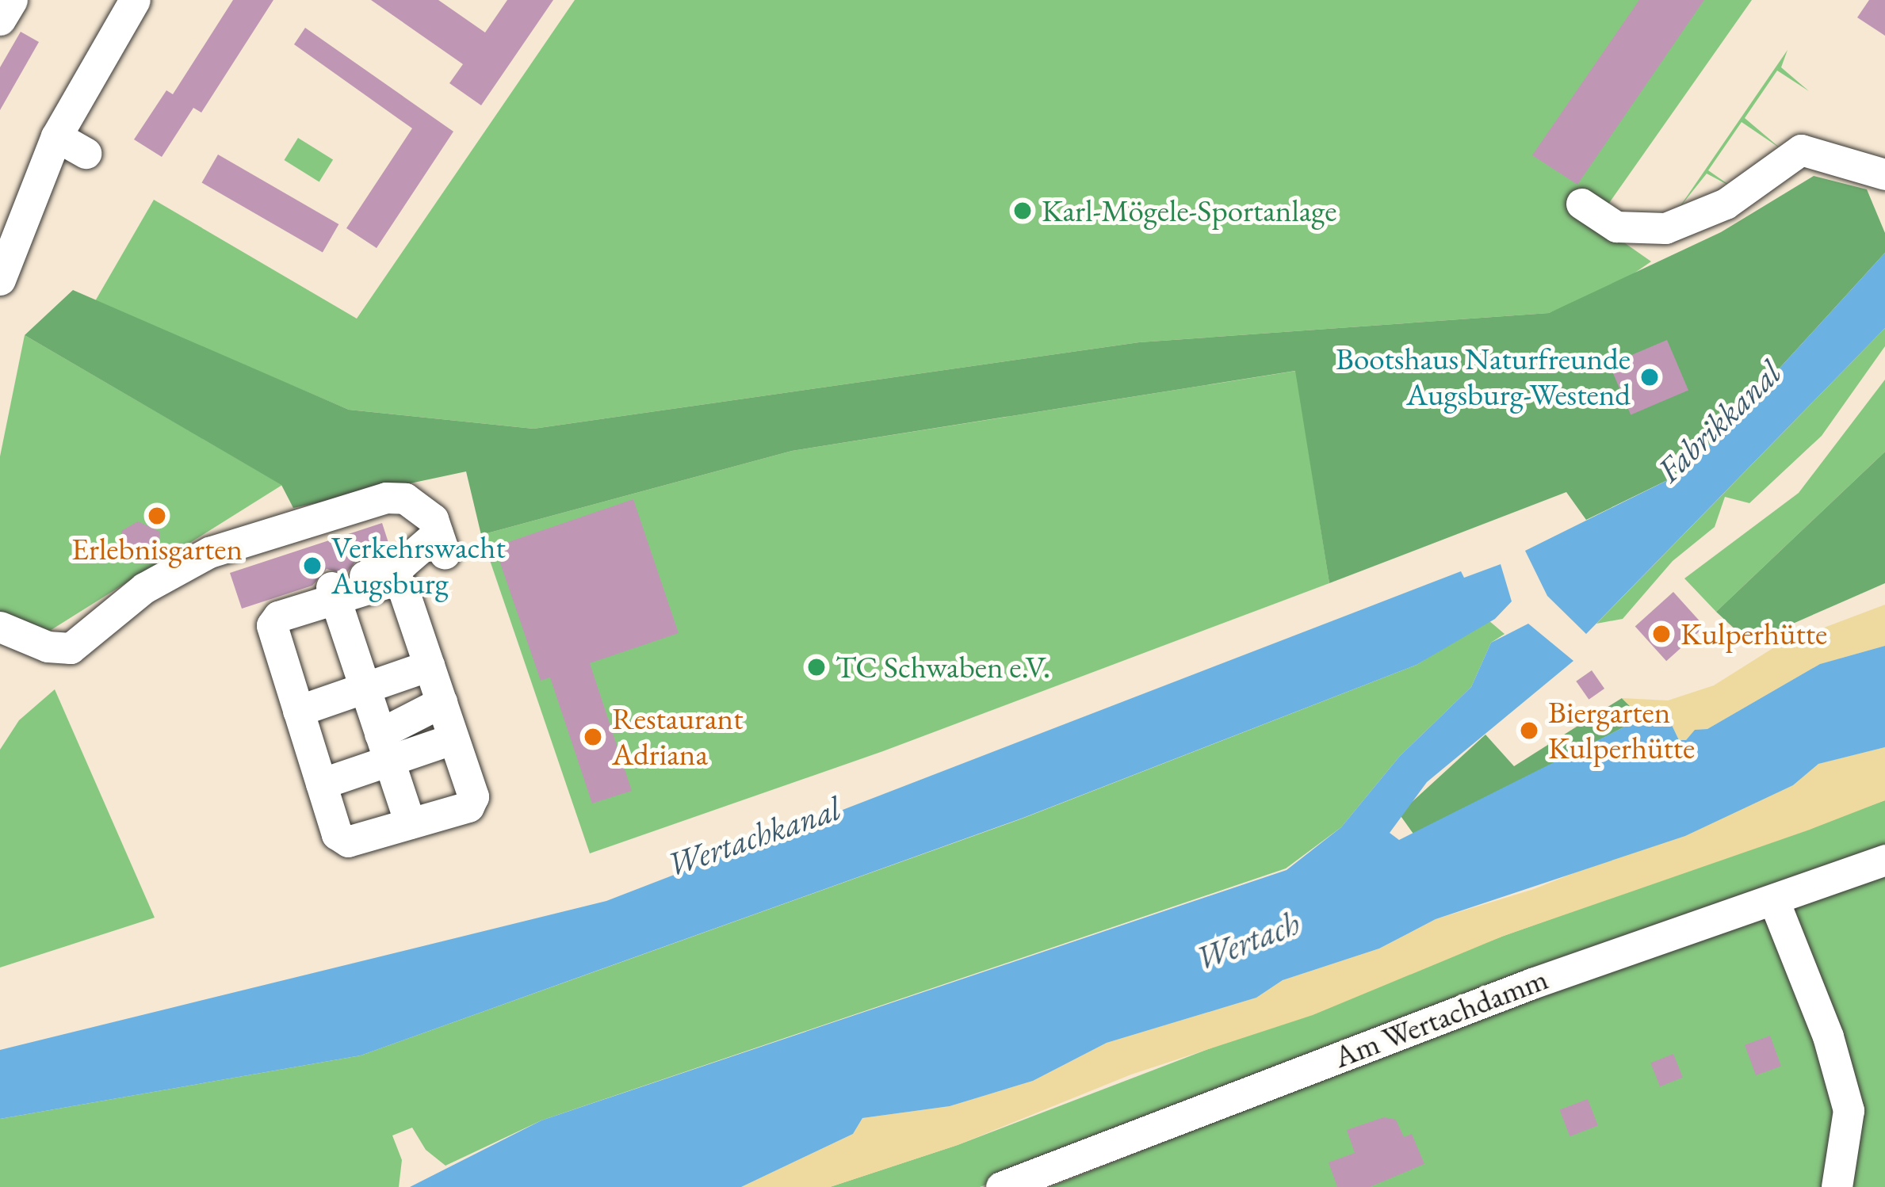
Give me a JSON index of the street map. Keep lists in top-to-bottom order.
{
  "streets": {
    "street": ["Am Wertachdamm"]
  },
  "water": ["Fabrikkanal", "Wertachkanal", "Wertach"],
  "places": [
    "Karl-Mögele-Sportanlage",
    "Bootshaus Naturfreunde Augsburg-Westend",
    "Erlebnisgarten",
    "Verkehrswacht Augsburg",
    "Kulperhütte",
    "TC Schwaben e.V.",
    "Biergarten Kulperhütte",
    "Restaurant Adriana"
  ]
}
